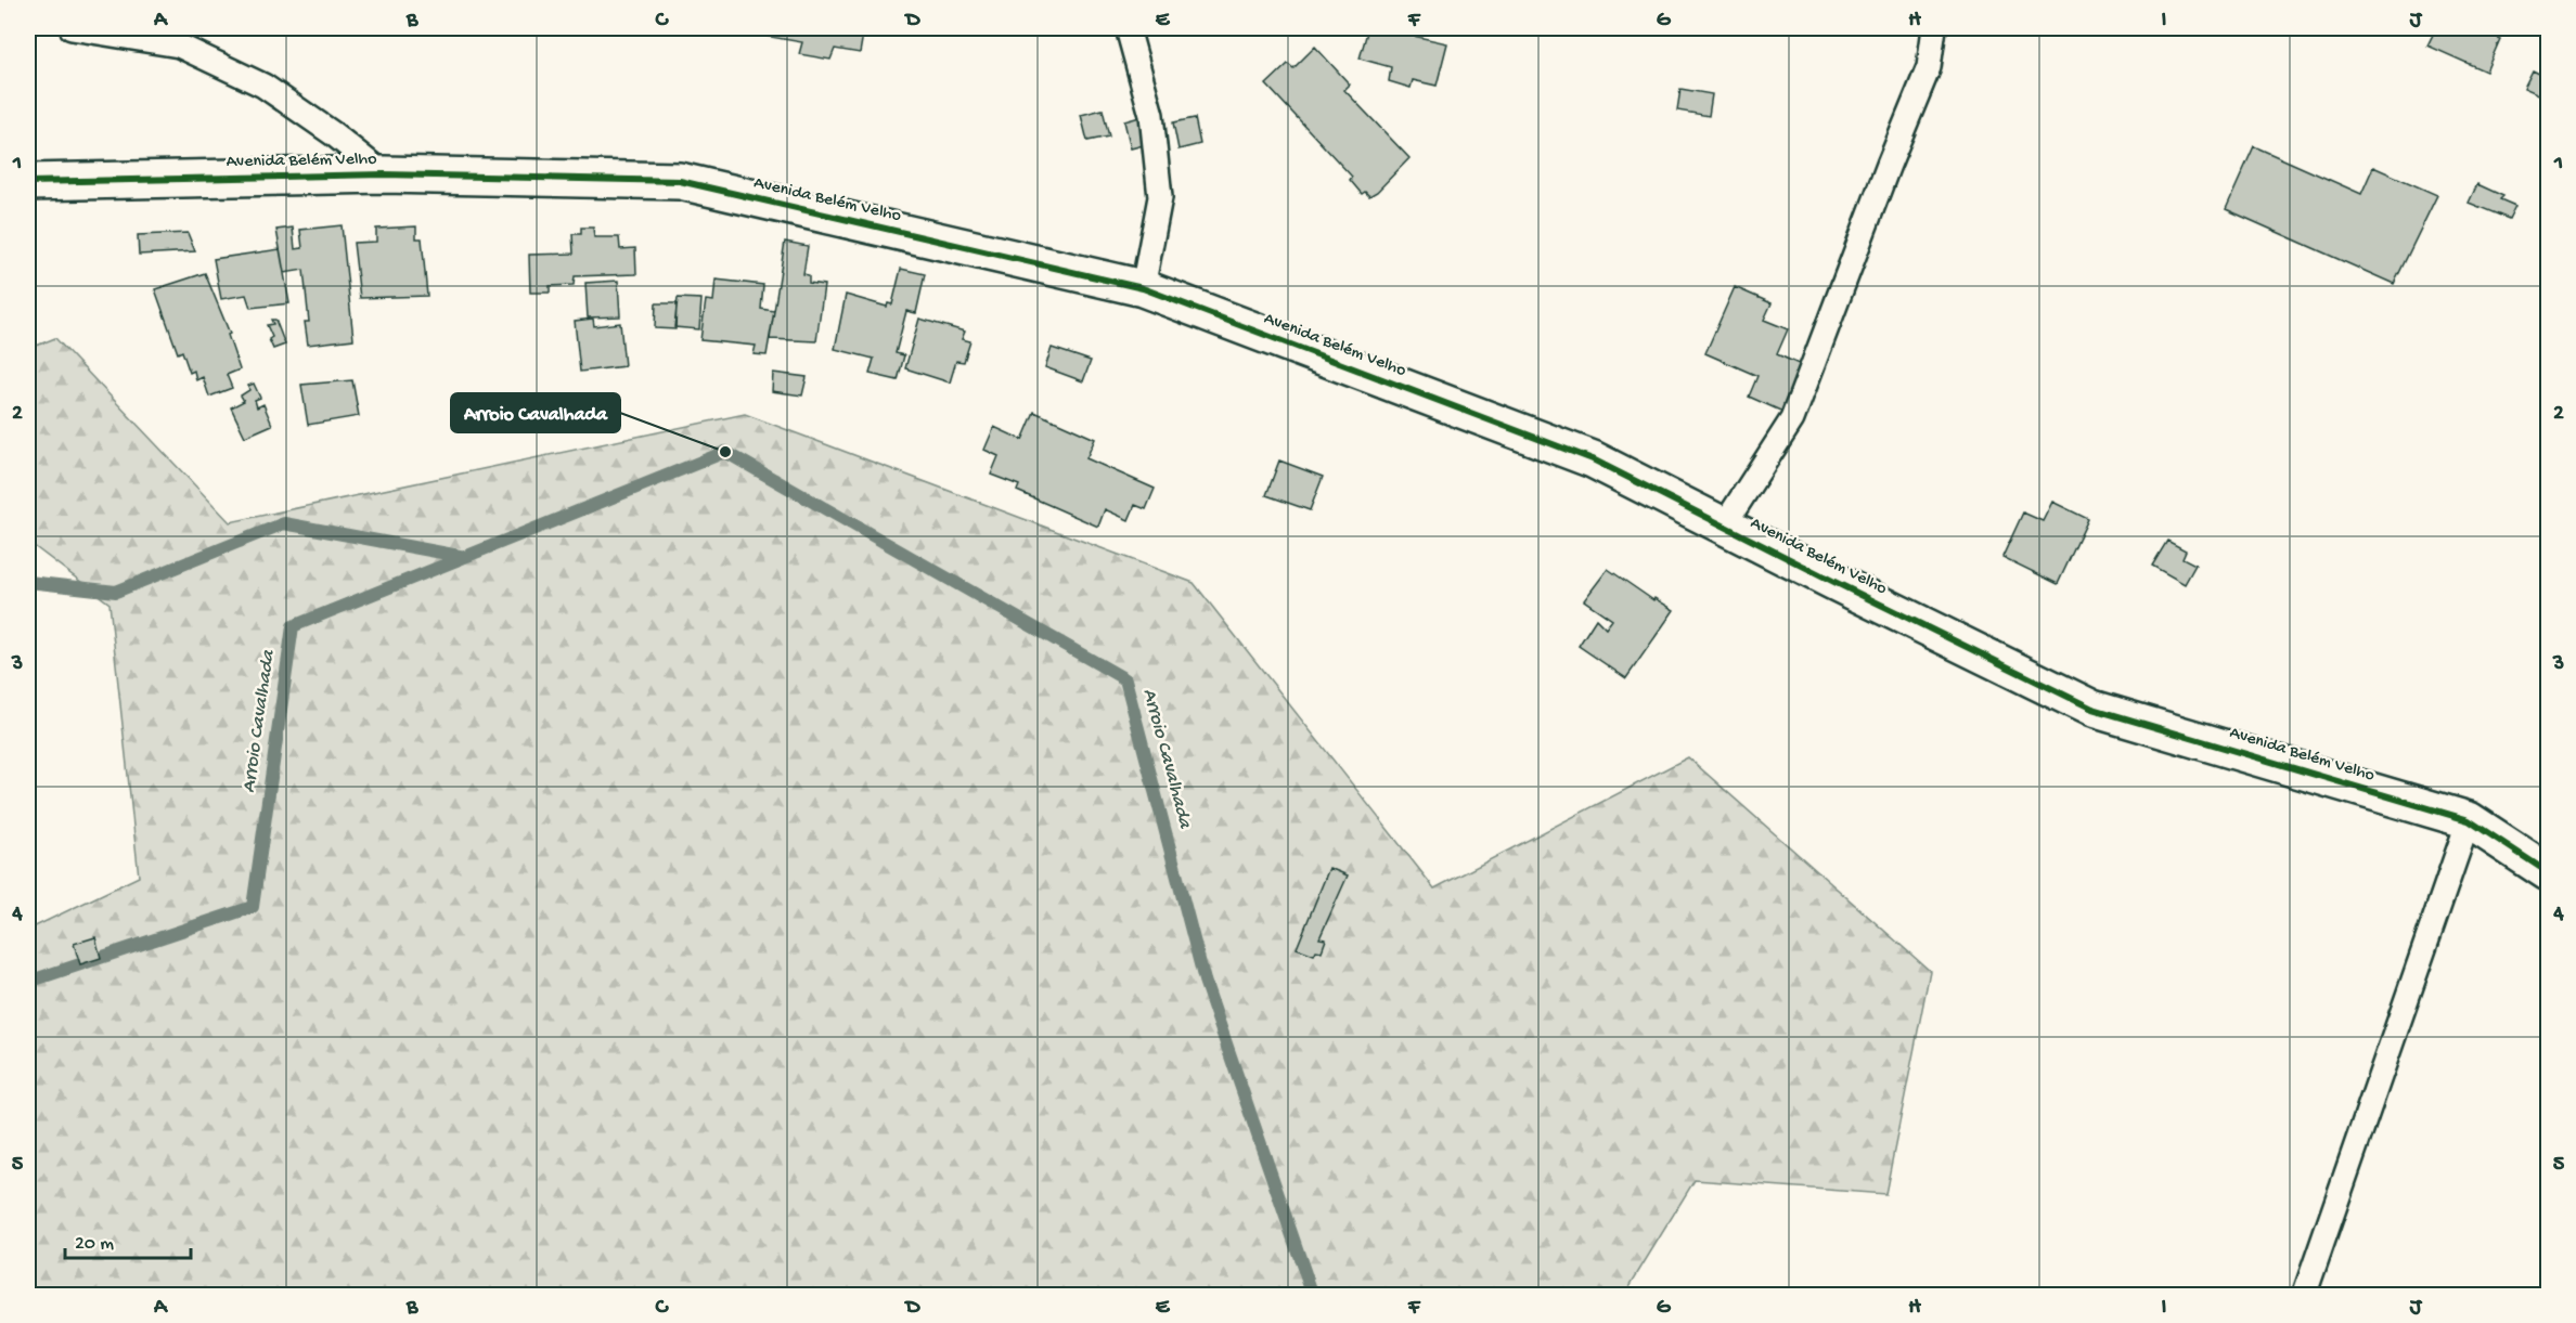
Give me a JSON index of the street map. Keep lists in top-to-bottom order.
{
  "streets": {
    "main road": ["Avenida Belém Velho"]
  },
  "water": ["Arroio Cavalhada"],
  "places": ["Arroio Cavalhada"],
  "scale_bar": "20 m",
  "grid": {
    "columns": [
      "A",
      "B",
      "C",
      "D",
      "E",
      "F",
      "G",
      "H",
      "I",
      "J"
    ],
    "rows": [
      "1",
      "2",
      "3",
      "4",
      "5"
    ]
  }
}
